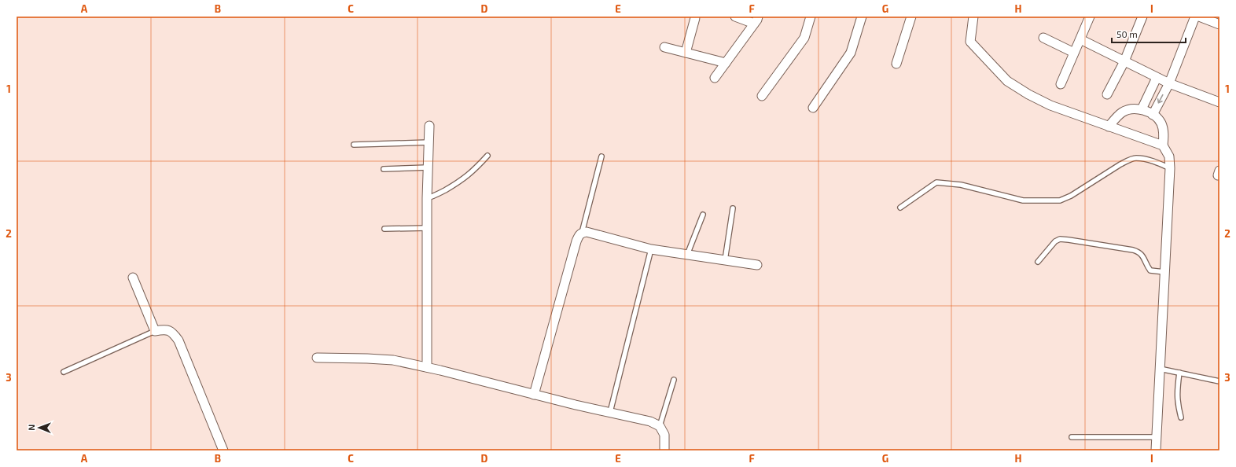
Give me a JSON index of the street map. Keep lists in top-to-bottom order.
{
  "scale_bar": "50 m",
  "north": "left",
  "grid": {
    "columns": [
      "A",
      "B",
      "C",
      "D",
      "E",
      "F",
      "G",
      "H",
      "I"
    ],
    "rows": ["1", "2", "3"]
  }
}
